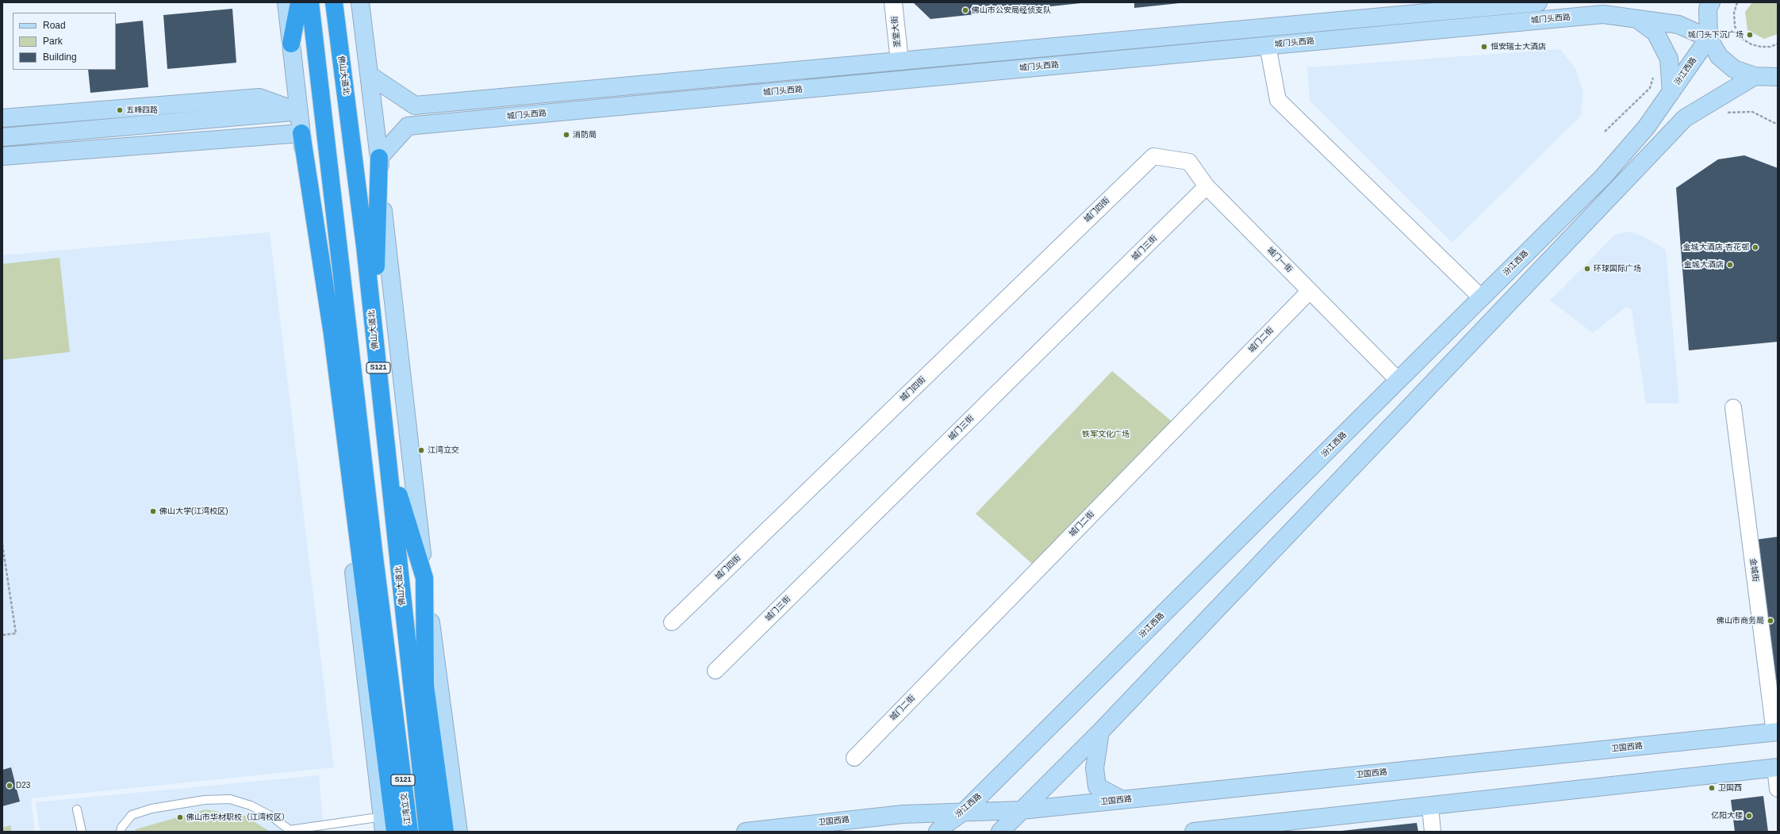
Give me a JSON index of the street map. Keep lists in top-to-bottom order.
{
  "streets": {
    "highway": ["佛山大道北", "S121", "江湾立交"],
    "main road": ["城门头西路", "汾江西路", "卫国西路"],
    "street": [
      "圣堂大街",
      "城门四街",
      "城门三街",
      "城门一街",
      "城门二街",
      "金城街"
    ]
  },
  "crossings": [
    ["城门头西路", "汾江西路"],
    ["汾江西路", "城门一街"],
    ["汾江西路", "卫国西路"],
    ["城门四街", "城门一街"],
    ["城门三街", "城门一街"],
    ["城门一街", "城门二街"],
    ["金城街", "卫国西路"]
  ],
  "parks": ["铁军文化广场"],
  "places": [
    "佛山市公安局经侦支队",
    "城门头下沉广场",
    "恒安瑞士大酒店",
    "五峰四路",
    "消防局",
    "金城大酒店·杏花邨",
    "金城大酒店",
    "环球国际广场",
    "江湾立交",
    "佛山大学(江湾校区)",
    "佛山市商务局",
    "D23",
    "卫国西",
    "亿阳大楼",
    "佛山市华材职校（江湾校区）"
  ],
  "legend": ["Road", "Park", "Building"]
}
